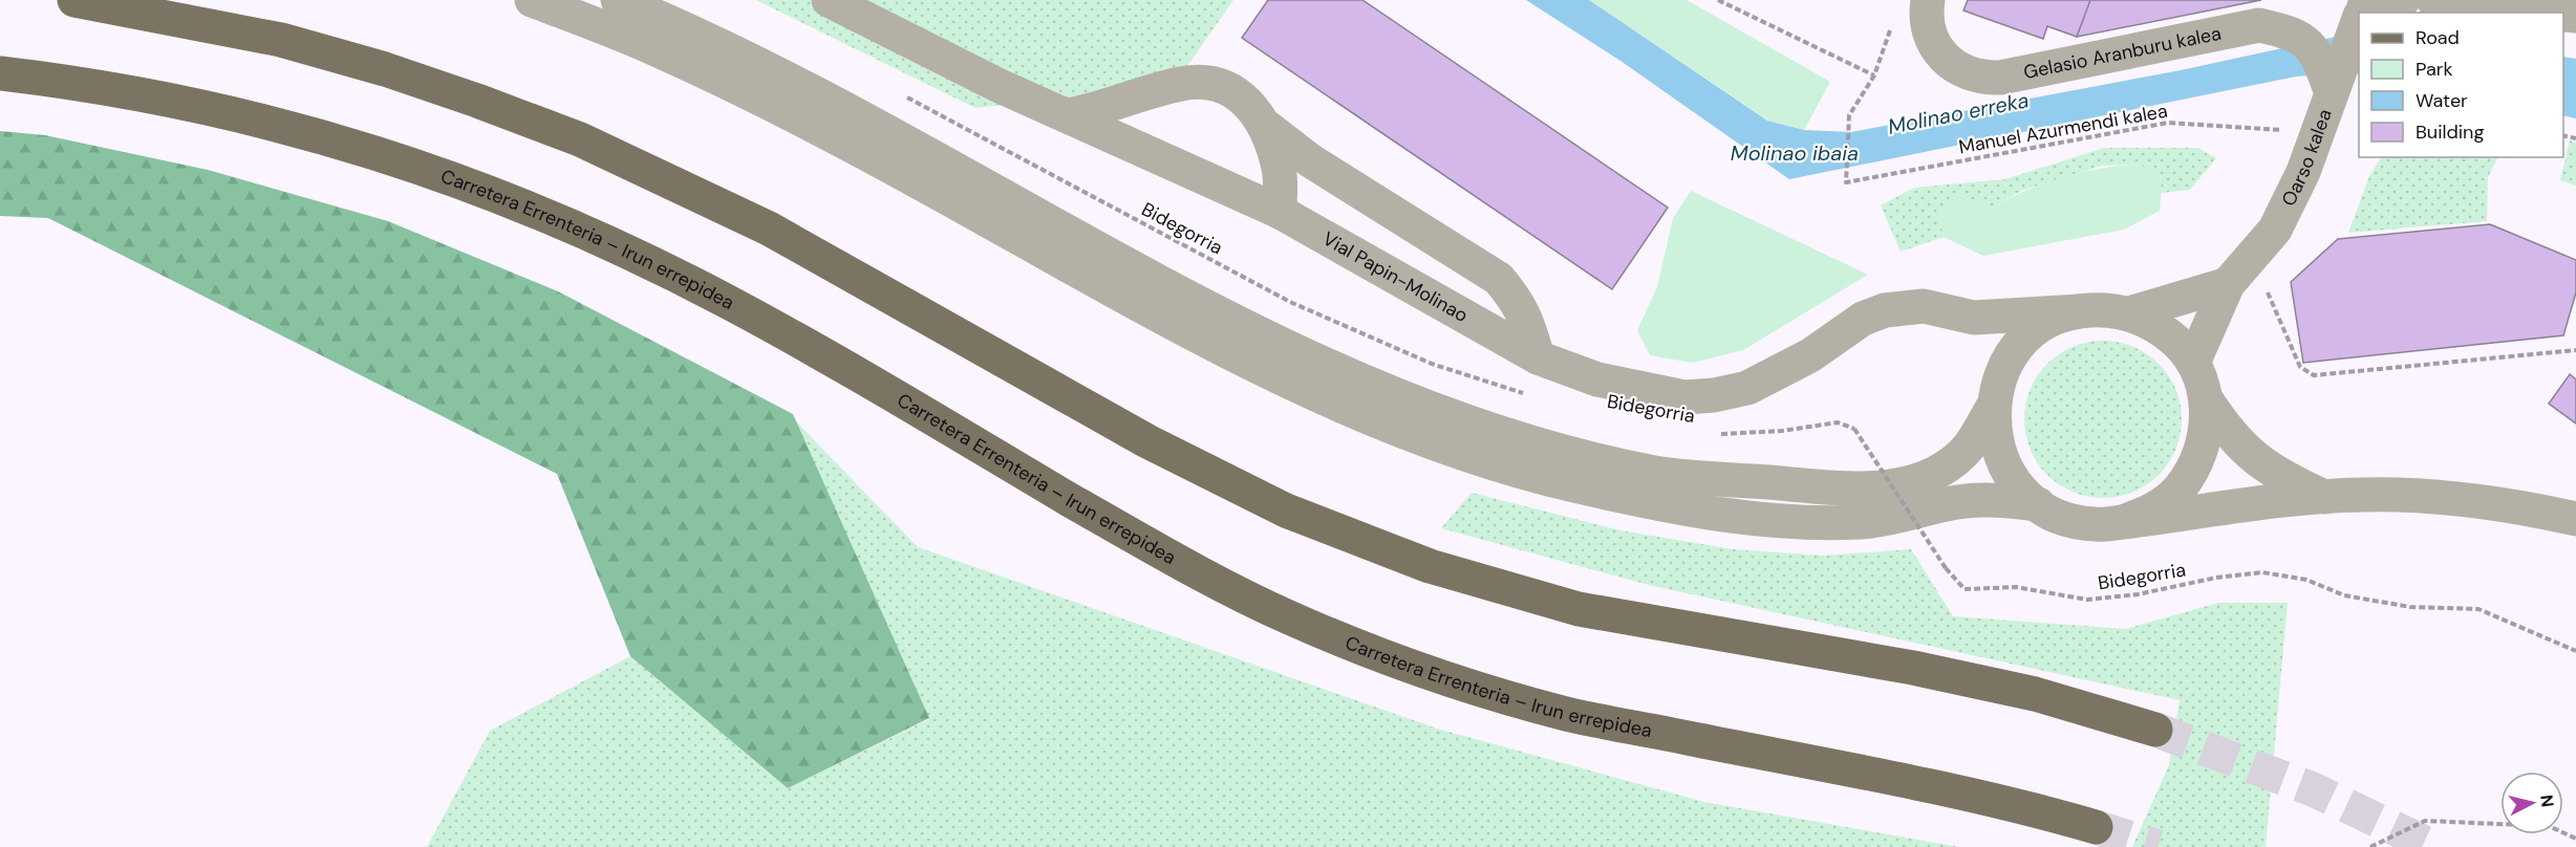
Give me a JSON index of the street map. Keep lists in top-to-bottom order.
{
  "streets": {
    "main road": ["Carretera Errenteria – Irun errepidea"],
    "street": ["Gelasio Aranburu kalea", "Oarso kalea", "Vial Papin-Molinao"],
    "path": ["Manuel Azurmendi kalea", "Bidegorria"]
  },
  "crossings": [
    ["Gelasio Aranburu kalea", "Oarso kalea"],
    ["Manuel Azurmendi kalea", "Oarso kalea"],
    ["Oarso kalea", "Vial Papin-Molinao"]
  ],
  "water": ["Molinao erreka", "Molinao ibaia"],
  "legend": [
    "Road",
    "Park",
    "Water",
    "Building"
  ],
  "north": "right"
}
